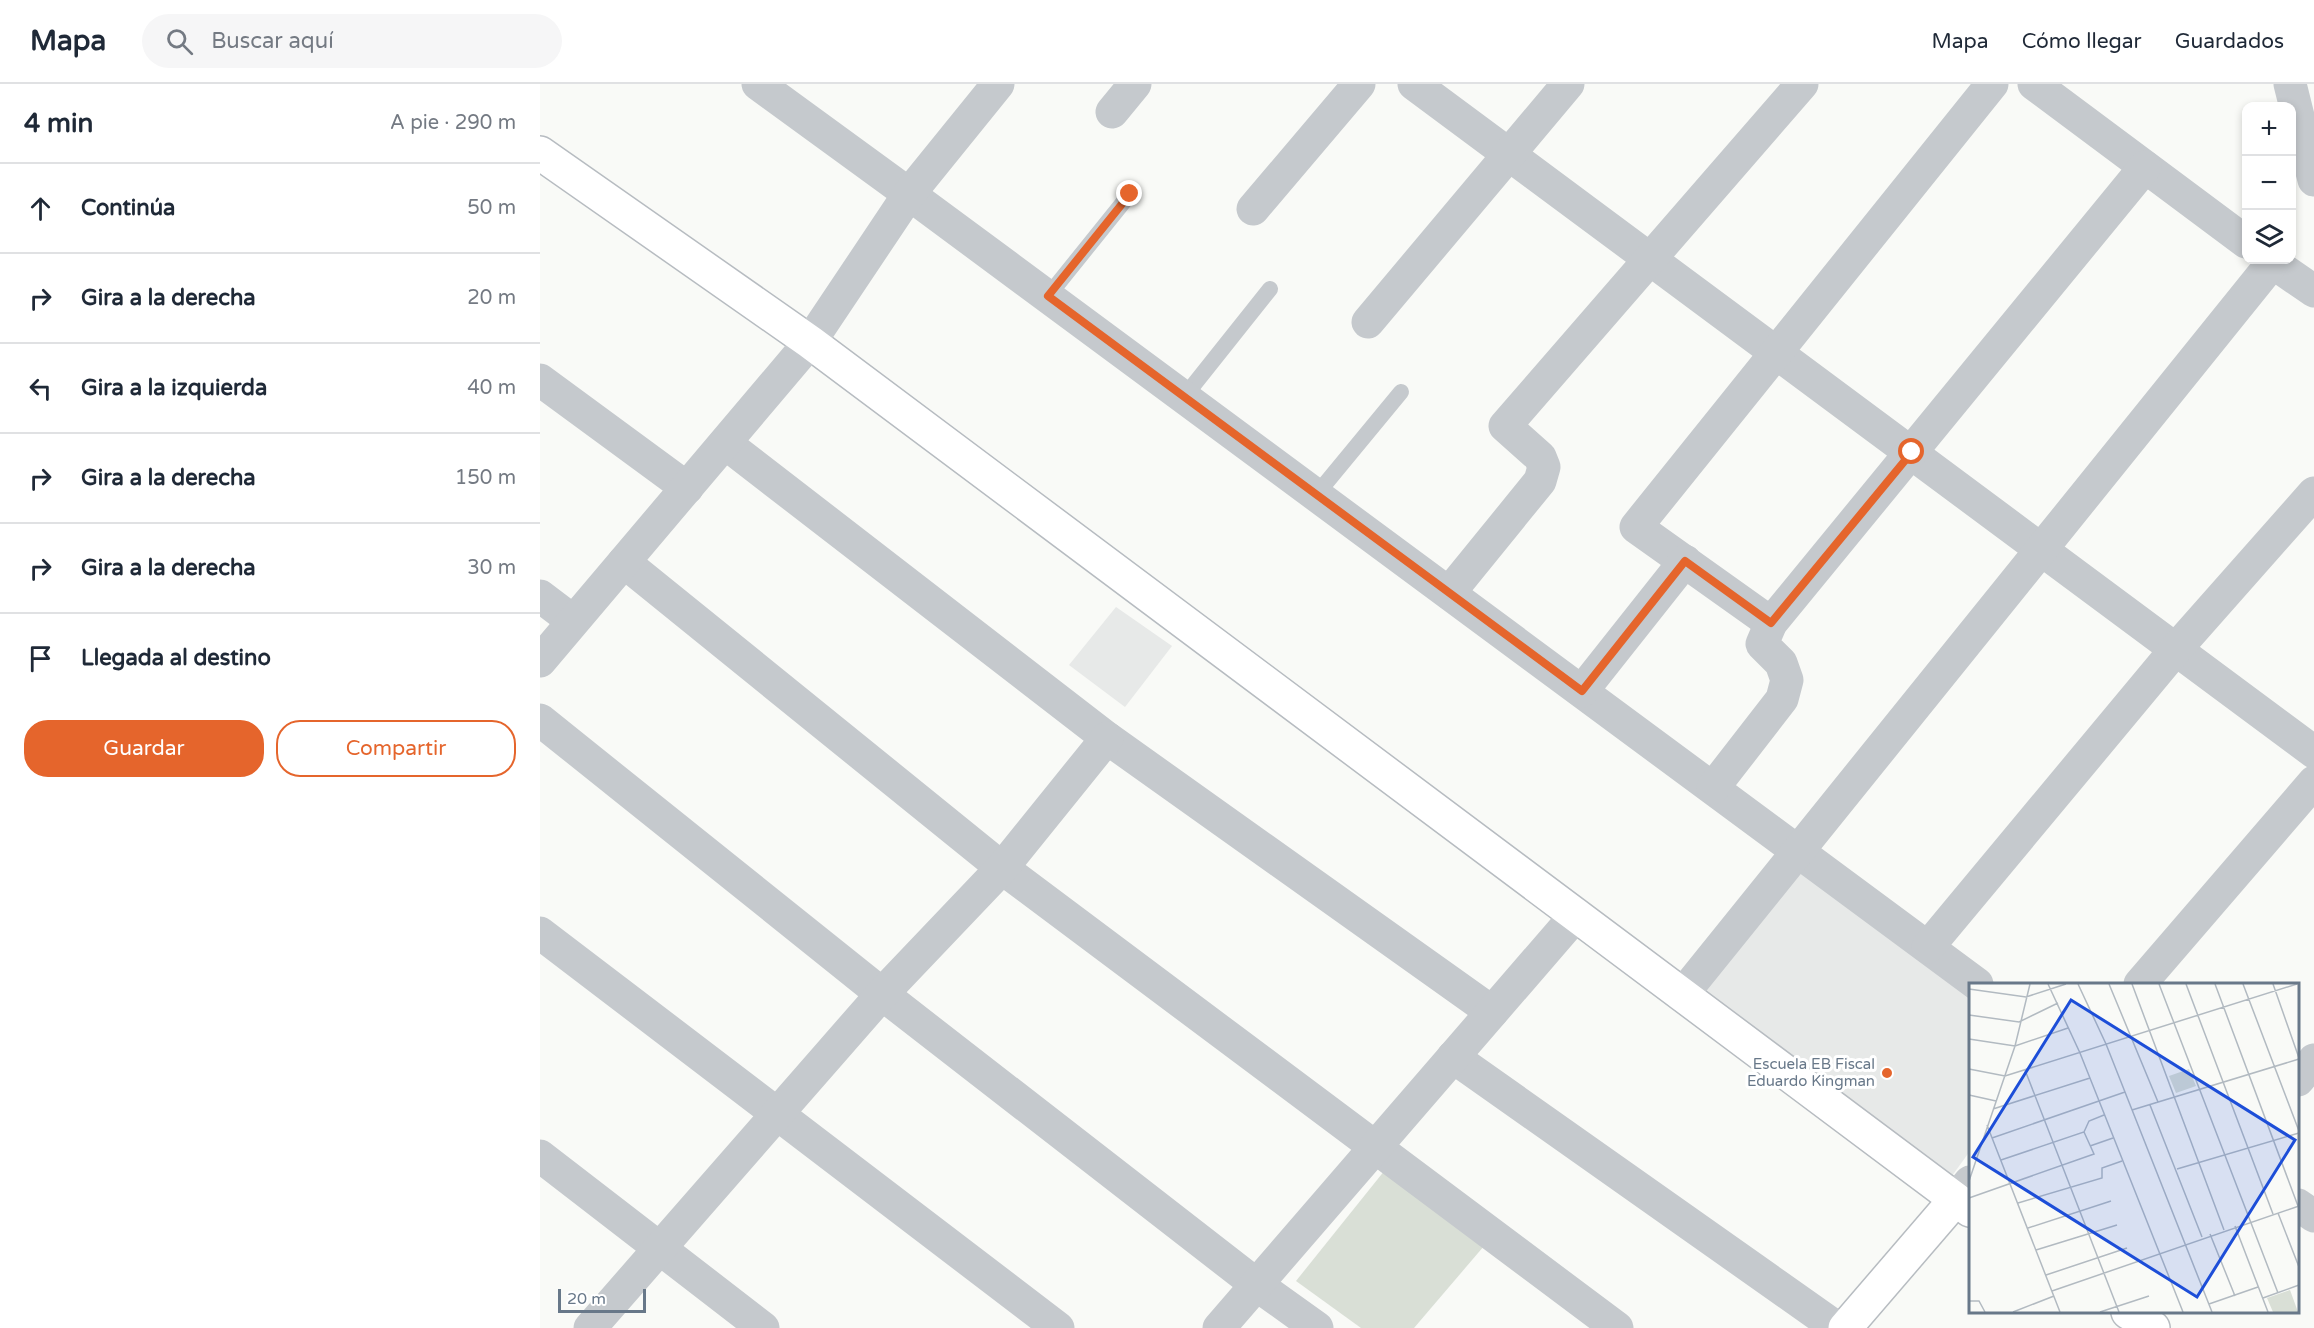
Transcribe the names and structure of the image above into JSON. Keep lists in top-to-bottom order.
{
  "places": ["Escuela EB Fiscal Eduardo Kingman"],
  "scale_bar": "20 m",
  "page": {
    "header": "Mapa",
    "search": "Buscar aquí",
    "nav": ["Mapa", "Cómo llegar", "Guardados"],
    "heading": ["4 min", "A pie · 290 m"],
    "map_buttons": ["+", "−"],
    "list": [
      ["Continúa", "50 m"],
      ["Gira a la derecha", "20 m"],
      ["Gira a la izquierda", "40 m"],
      ["Gira a la derecha", "150 m"],
      ["Gira a la derecha", "30 m"],
      "Llegada al destino"
    ],
    "buttons": ["Guardar", "Compartir"],
    "scale": "20 m"
  }
}
